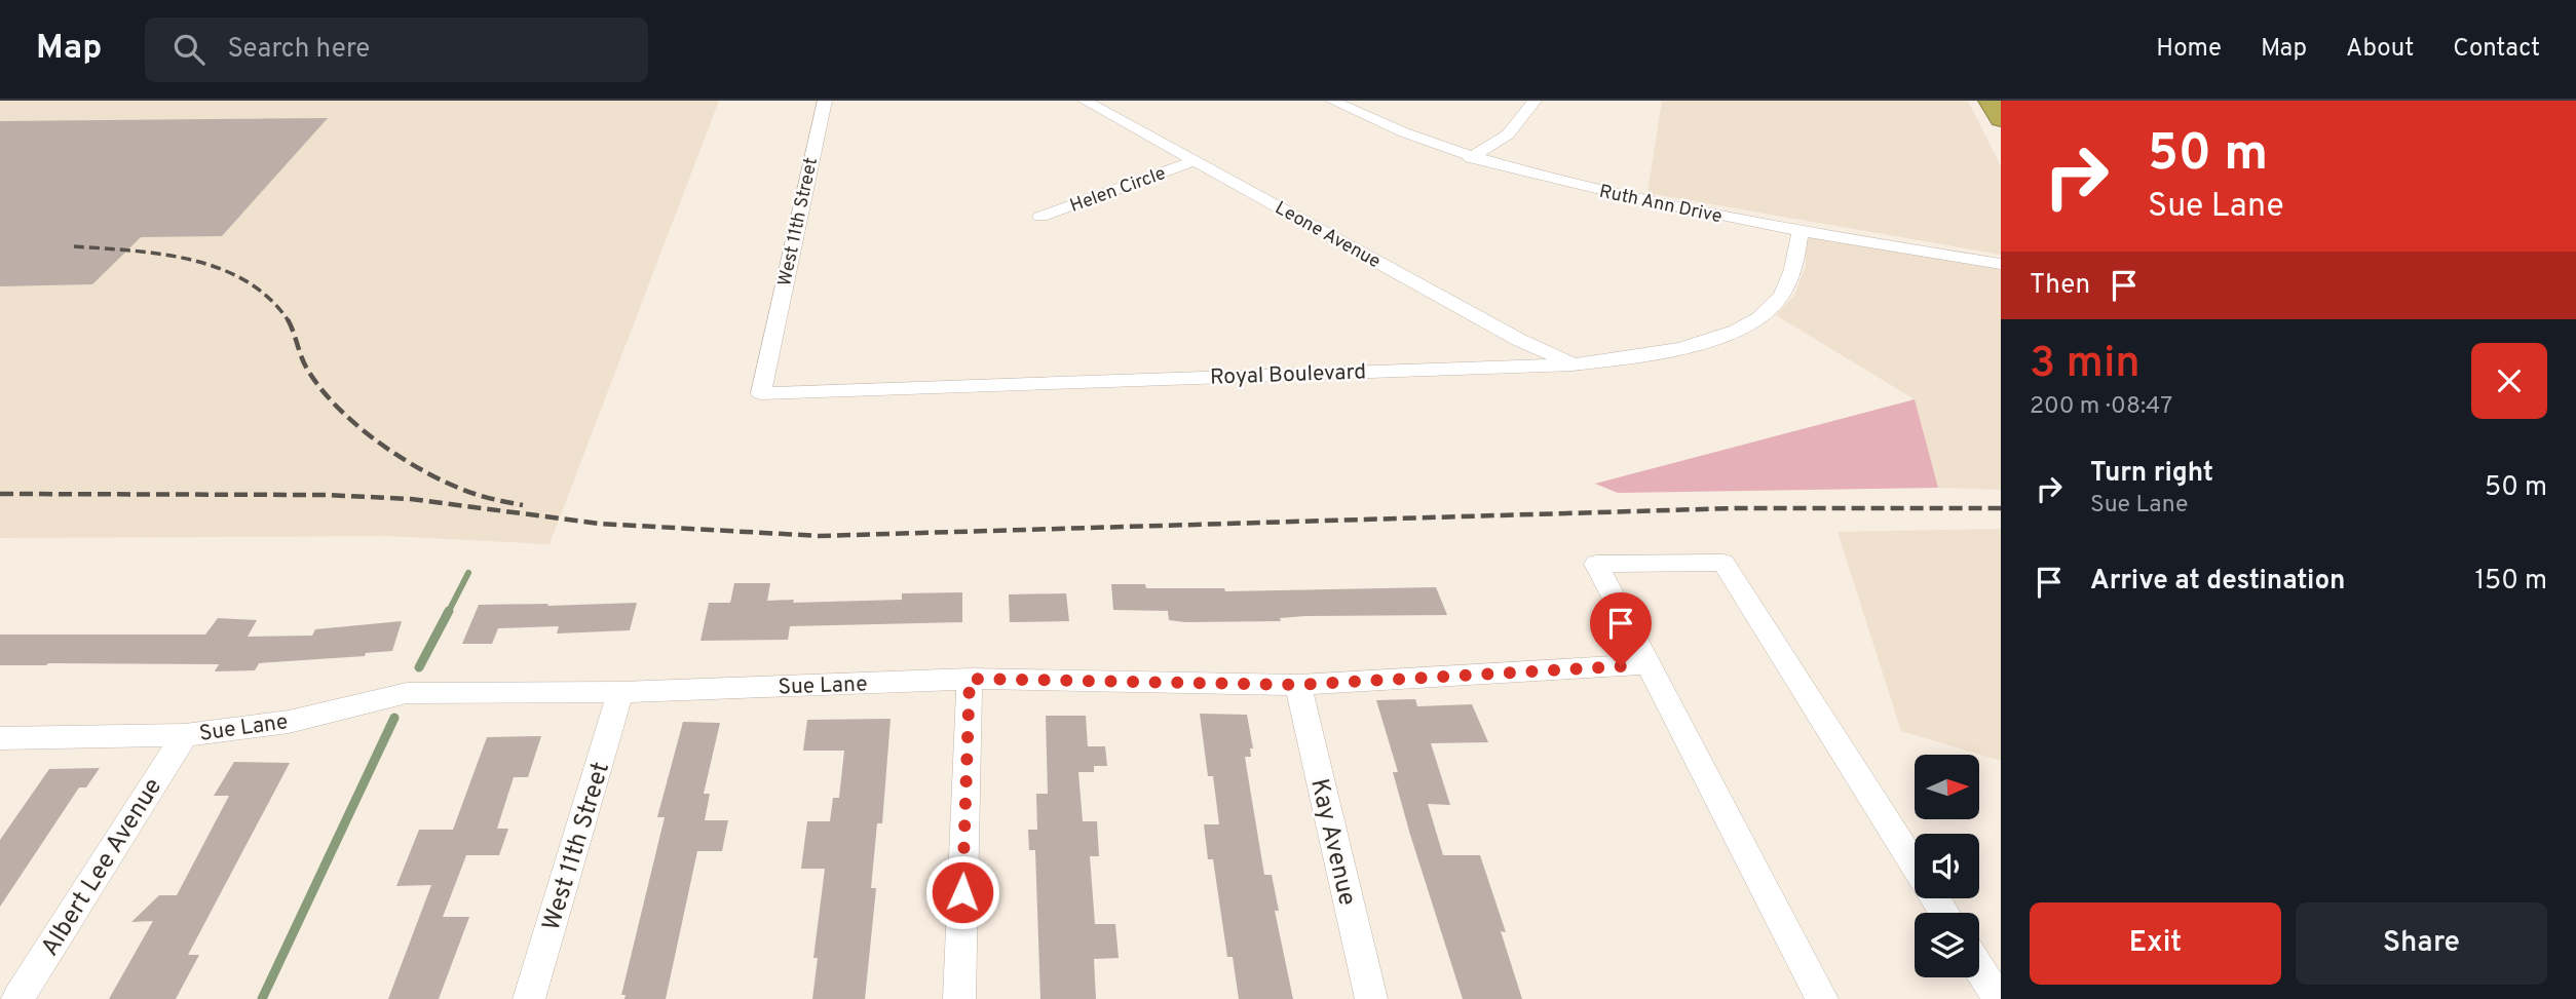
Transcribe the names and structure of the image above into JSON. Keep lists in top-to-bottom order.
{
  "streets": {
    "street": [
      "Helen Circle",
      "Ruth Ann Drive",
      "West 11th Street",
      "Leone Avenue",
      "Royal Boulevard",
      "Sue Lane",
      "Kay Avenue",
      "Albert Lee Avenue"
    ]
  },
  "crossings": [
    ["Helen Circle", "Leone Avenue"],
    ["Ruth Ann Drive", "Royal Boulevard"],
    ["West 11th Street", "Royal Boulevard"],
    ["West 11th Street", "Sue Lane"],
    ["Leone Avenue", "Royal Boulevard"],
    ["Sue Lane", "Kay Avenue"],
    ["Sue Lane", "Albert Lee Avenue"]
  ],
  "north": "right",
  "page": {
    "header": "Map",
    "search": "Search here",
    "nav": [
      "Home",
      "Map",
      "About",
      "Contact"
    ],
    "turn": ["50 m", "Sue Lane"],
    "then": "Then",
    "heading": ["3 min", "200 m · 08:47"],
    "list": [
      {
        "name": "Turn right",
        "note": "Sue Lane",
        "value": "50 m"
      },
      {
        "name": "Arrive at destination",
        "value": "150 m"
      }
    ],
    "buttons": ["Exit", "Share"]
  }
}
